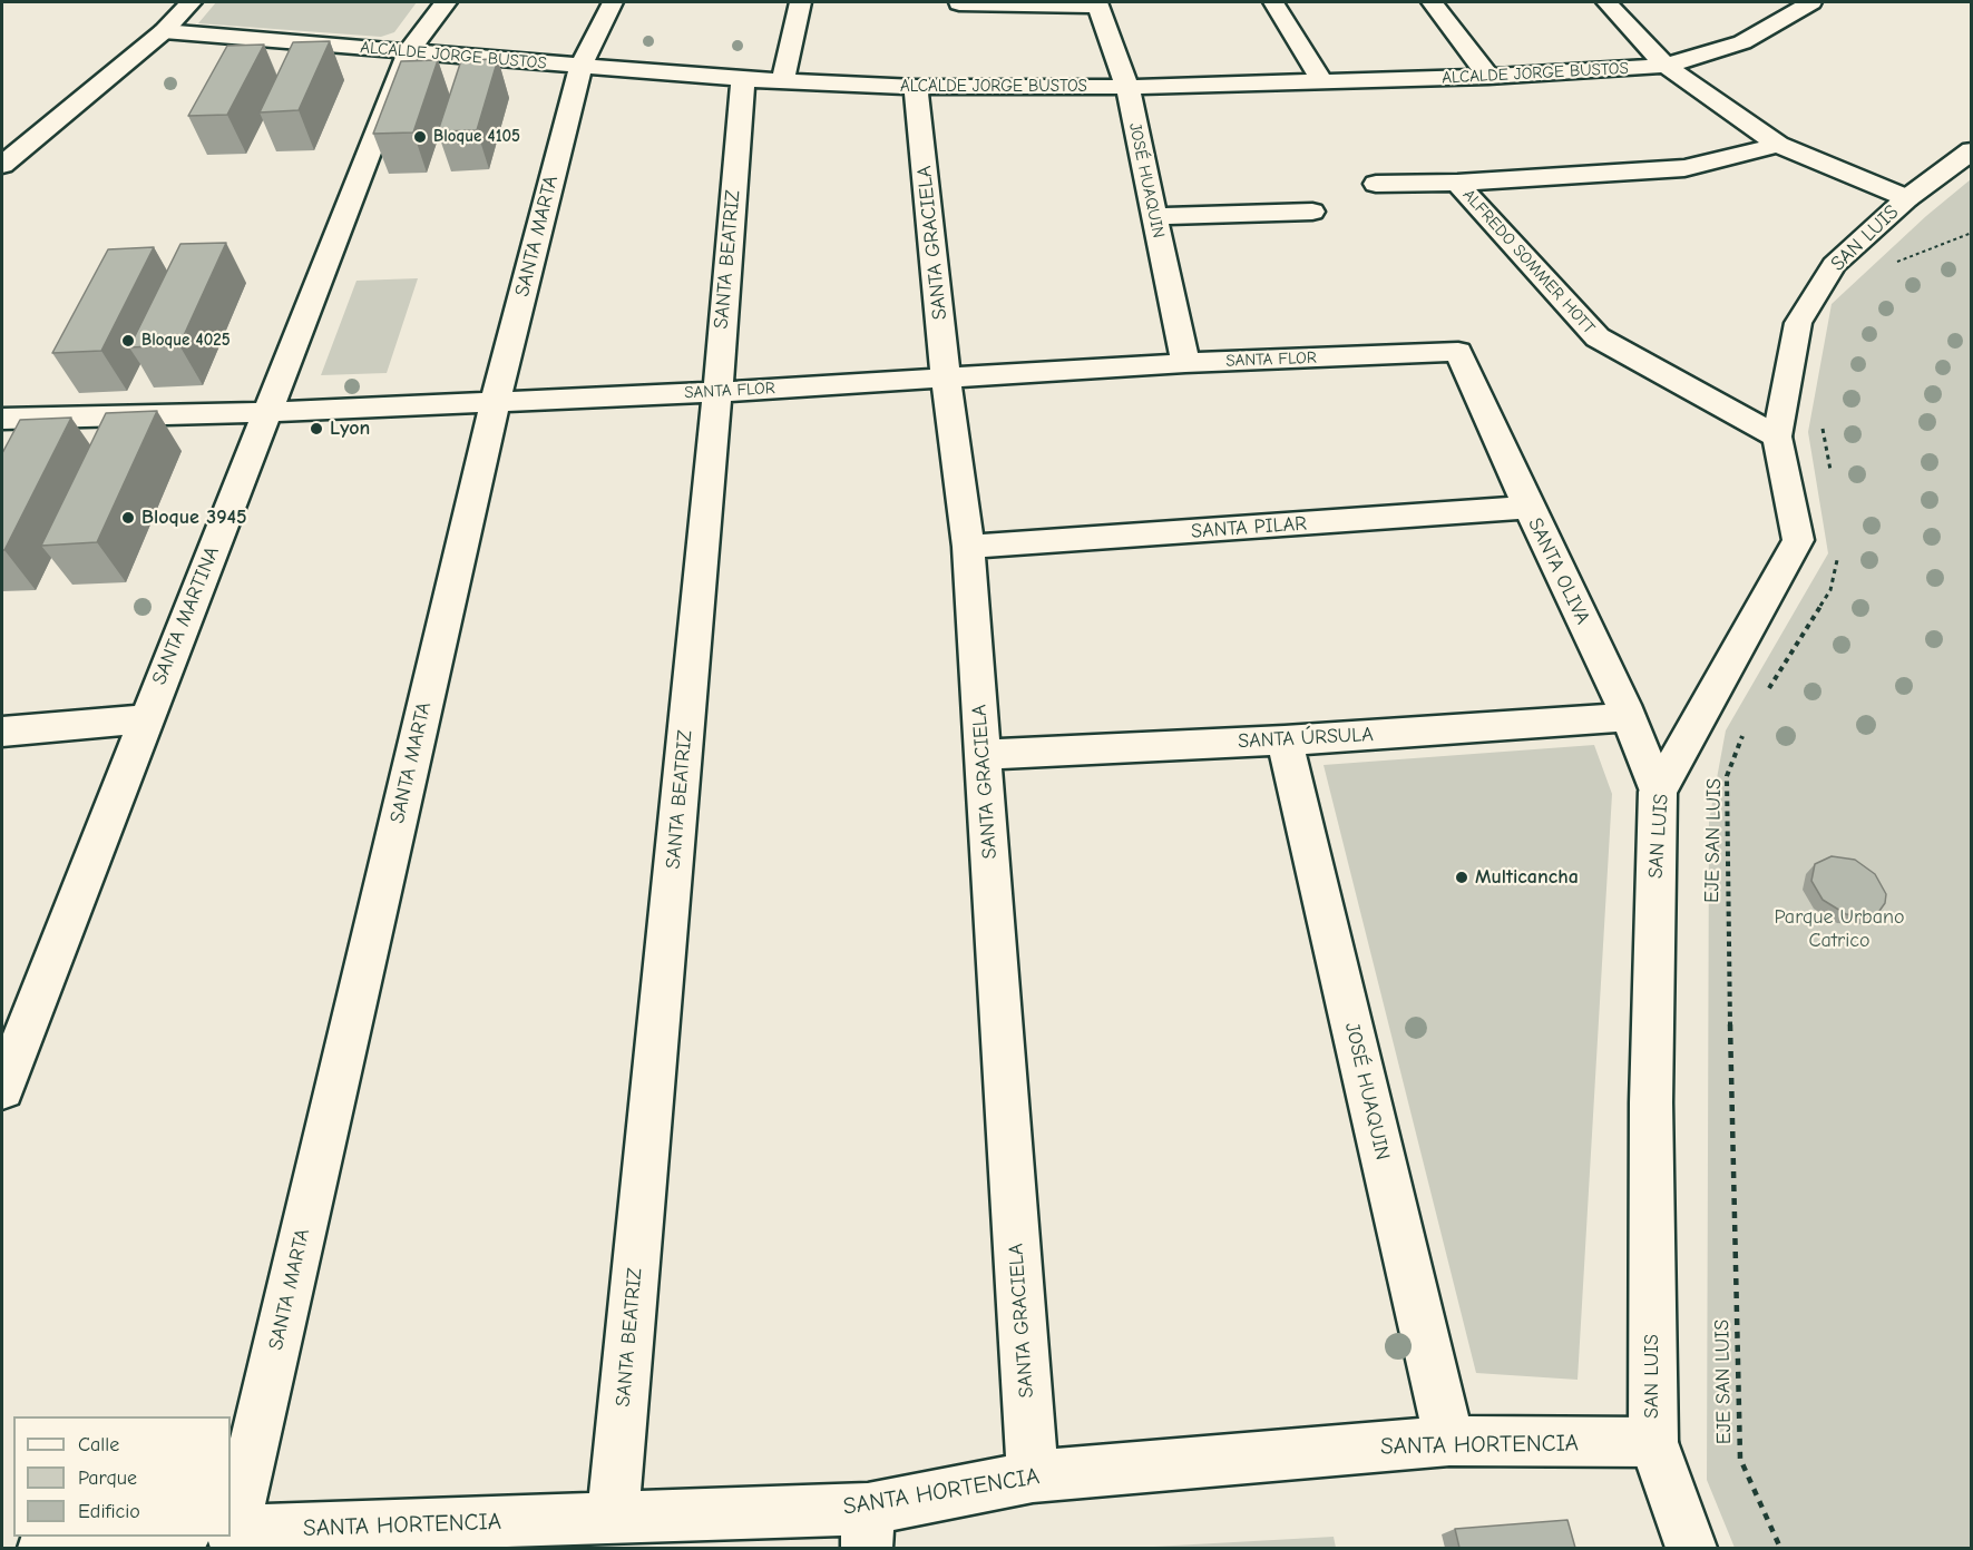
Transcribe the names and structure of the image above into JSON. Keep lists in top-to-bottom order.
{
  "streets": {
    "street": [
      "ALCALDE JORGE BUSTOS",
      "JOSÉ HUAQUIN",
      "SANTA MARTA",
      "SAN LUIS",
      "SANTA GRACIELA",
      "SANTA BEATRIZ",
      "ALFREDO SOMMER HOTT",
      "SANTA FLOR",
      "SANTA PILAR",
      "SANTA OLIVA",
      "SANTA MARTINA",
      "SANTA ÚRSULA",
      "SANTA HORTENCIA"
    ],
    "path": ["EJE SAN LUIS"]
  },
  "crossings": [
    ["ALCALDE JORGE BUSTOS", "JOSÉ HUAQUIN"],
    ["ALCALDE JORGE BUSTOS", "SANTA MARTA"],
    ["ALCALDE JORGE BUSTOS", "SANTA GRACIELA"],
    ["ALCALDE JORGE BUSTOS", "SANTA BEATRIZ"],
    ["ALCALDE JORGE BUSTOS", "SANTA MARTINA"],
    ["JOSÉ HUAQUIN", "SANTA FLOR"],
    ["JOSÉ HUAQUIN", "SANTA ÚRSULA"],
    ["JOSÉ HUAQUIN", "SANTA HORTENCIA"],
    ["SANTA MARTA", "SANTA FLOR"],
    ["SAN LUIS", "ALFREDO SOMMER HOTT"],
    ["SAN LUIS", "SANTA OLIVA"],
    ["SAN LUIS", "SANTA HORTENCIA"],
    ["SANTA GRACIELA", "SANTA FLOR"],
    ["SANTA GRACIELA", "SANTA PILAR"],
    ["SANTA GRACIELA", "SANTA ÚRSULA"],
    ["SANTA GRACIELA", "SANTA HORTENCIA"],
    ["SANTA BEATRIZ", "SANTA FLOR"],
    ["SANTA BEATRIZ", "SANTA HORTENCIA"],
    ["SANTA FLOR", "SANTA OLIVA"],
    ["SANTA FLOR", "SANTA MARTINA"],
    ["SANTA PILAR", "SANTA OLIVA"],
    ["SANTA OLIVA", "SANTA ÚRSULA"]
  ],
  "parks": ["Parque Urbano Catrico"],
  "places": [
    "Bloque 4105",
    "Bloque 4025",
    "Lyon",
    "Bloque 3945",
    "Multicancha"
  ],
  "legend": ["Calle", "Parque", "Edificio"]
}
